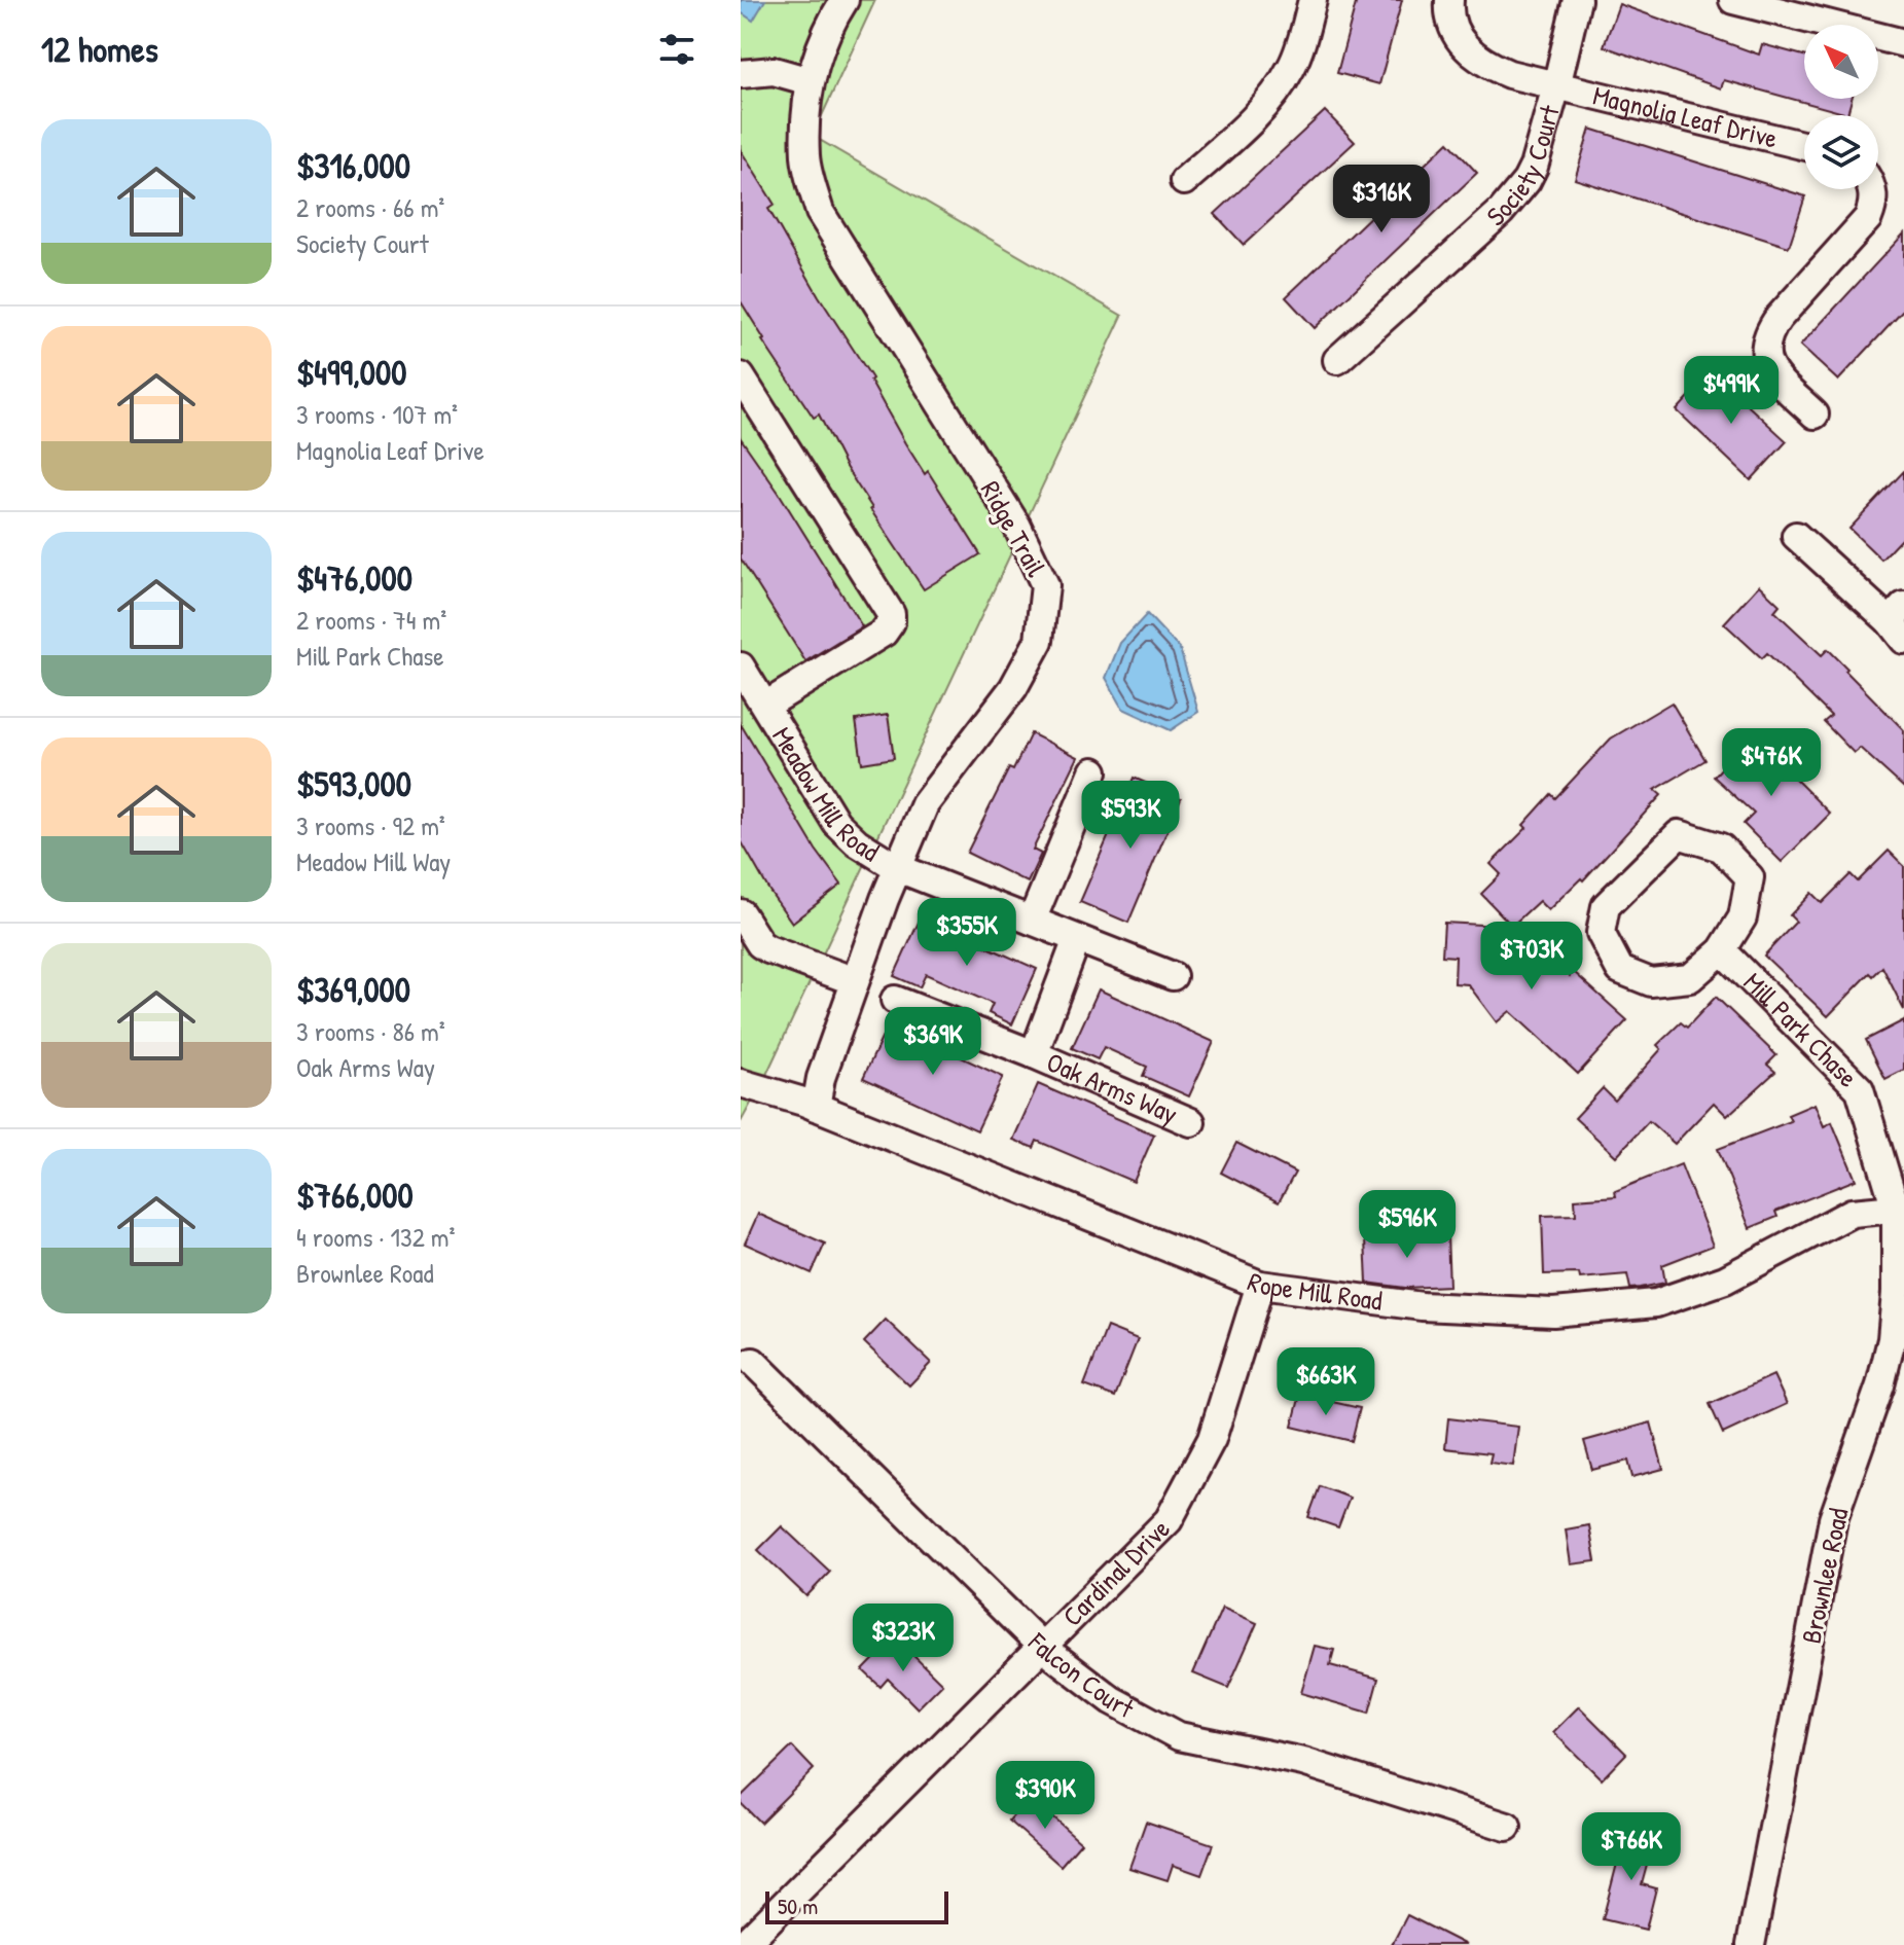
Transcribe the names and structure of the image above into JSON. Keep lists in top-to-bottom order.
{
  "streets": {
    "street": [
      "Magnolia Leaf Drive",
      "Society Court",
      "Ridge Trail",
      "Meadow Mill Road",
      "Mill Park Chase",
      "Oak Arms Way",
      "Rope Mill Road",
      "Cardinal Drive",
      "Brownlee Road",
      "Falcon Court"
    ]
  },
  "crossings": [
    ["Magnolia Leaf Drive", "Society Court"],
    ["Ridge Trail", "Meadow Mill Road"],
    ["Ridge Trail", "Rope Mill Road"],
    ["Mill Park Chase", "Rope Mill Road"],
    ["Mill Park Chase", "Brownlee Road"],
    ["Rope Mill Road", "Cardinal Drive"],
    ["Rope Mill Road", "Brownlee Road"],
    ["Cardinal Drive", "Falcon Court"]
  ],
  "scale_bar": "50 m",
  "north": "top left",
  "page": {
    "heading": "12 homes",
    "list": [
      {
        "name": "$316,000",
        "note": "2 rooms · 66 m² · Society Court"
      },
      {
        "name": "$499,000",
        "note": "3 rooms · 107 m² · Magnolia Leaf Drive"
      },
      {
        "name": "$476,000",
        "note": "2 rooms · 74 m² · Mill Park Chase"
      },
      {
        "name": "$593,000",
        "note": "3 rooms · 92 m² · Meadow Mill Way"
      },
      {
        "name": "$369,000",
        "note": "3 rooms · 86 m² · Oak Arms Way"
      },
      {
        "name": "$766,000",
        "note": "4 rooms · 132 m² · Brownlee Road"
      }
    ],
    "price": [
      "$316K",
      "$499K",
      "$476K",
      "$593K",
      "$355K",
      "$703K",
      "$369K",
      "$596K",
      "$663K",
      "$323K",
      "$390K",
      "$766K"
    ],
    "scale": "50 m"
  }
}
